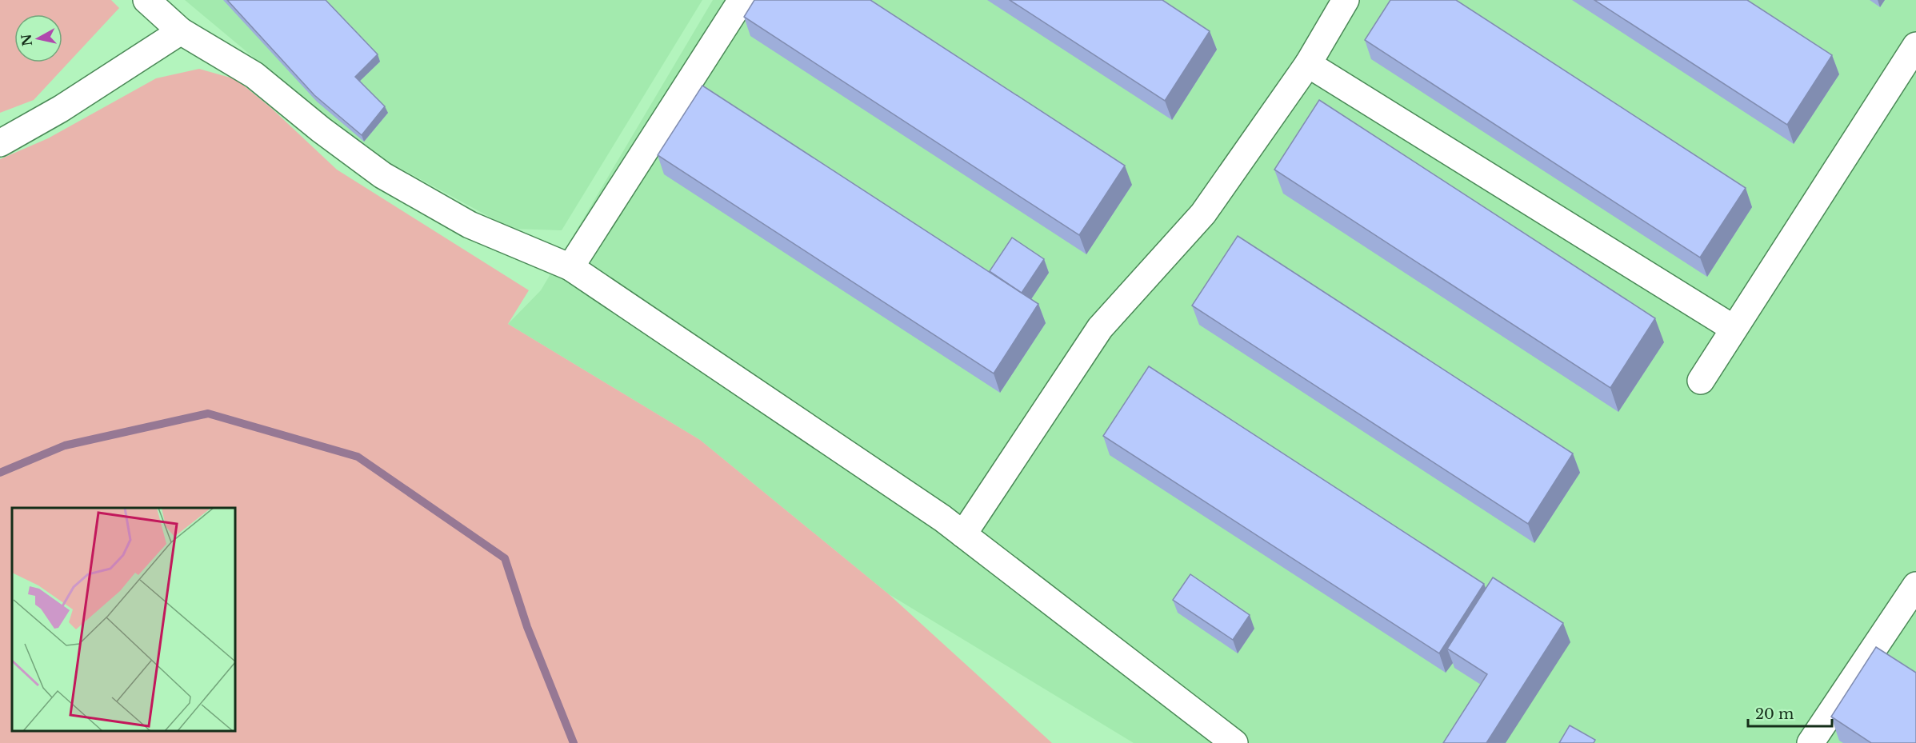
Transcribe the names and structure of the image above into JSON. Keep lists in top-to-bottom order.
{
  "scale_bar": "20 m",
  "north": "left"
}
